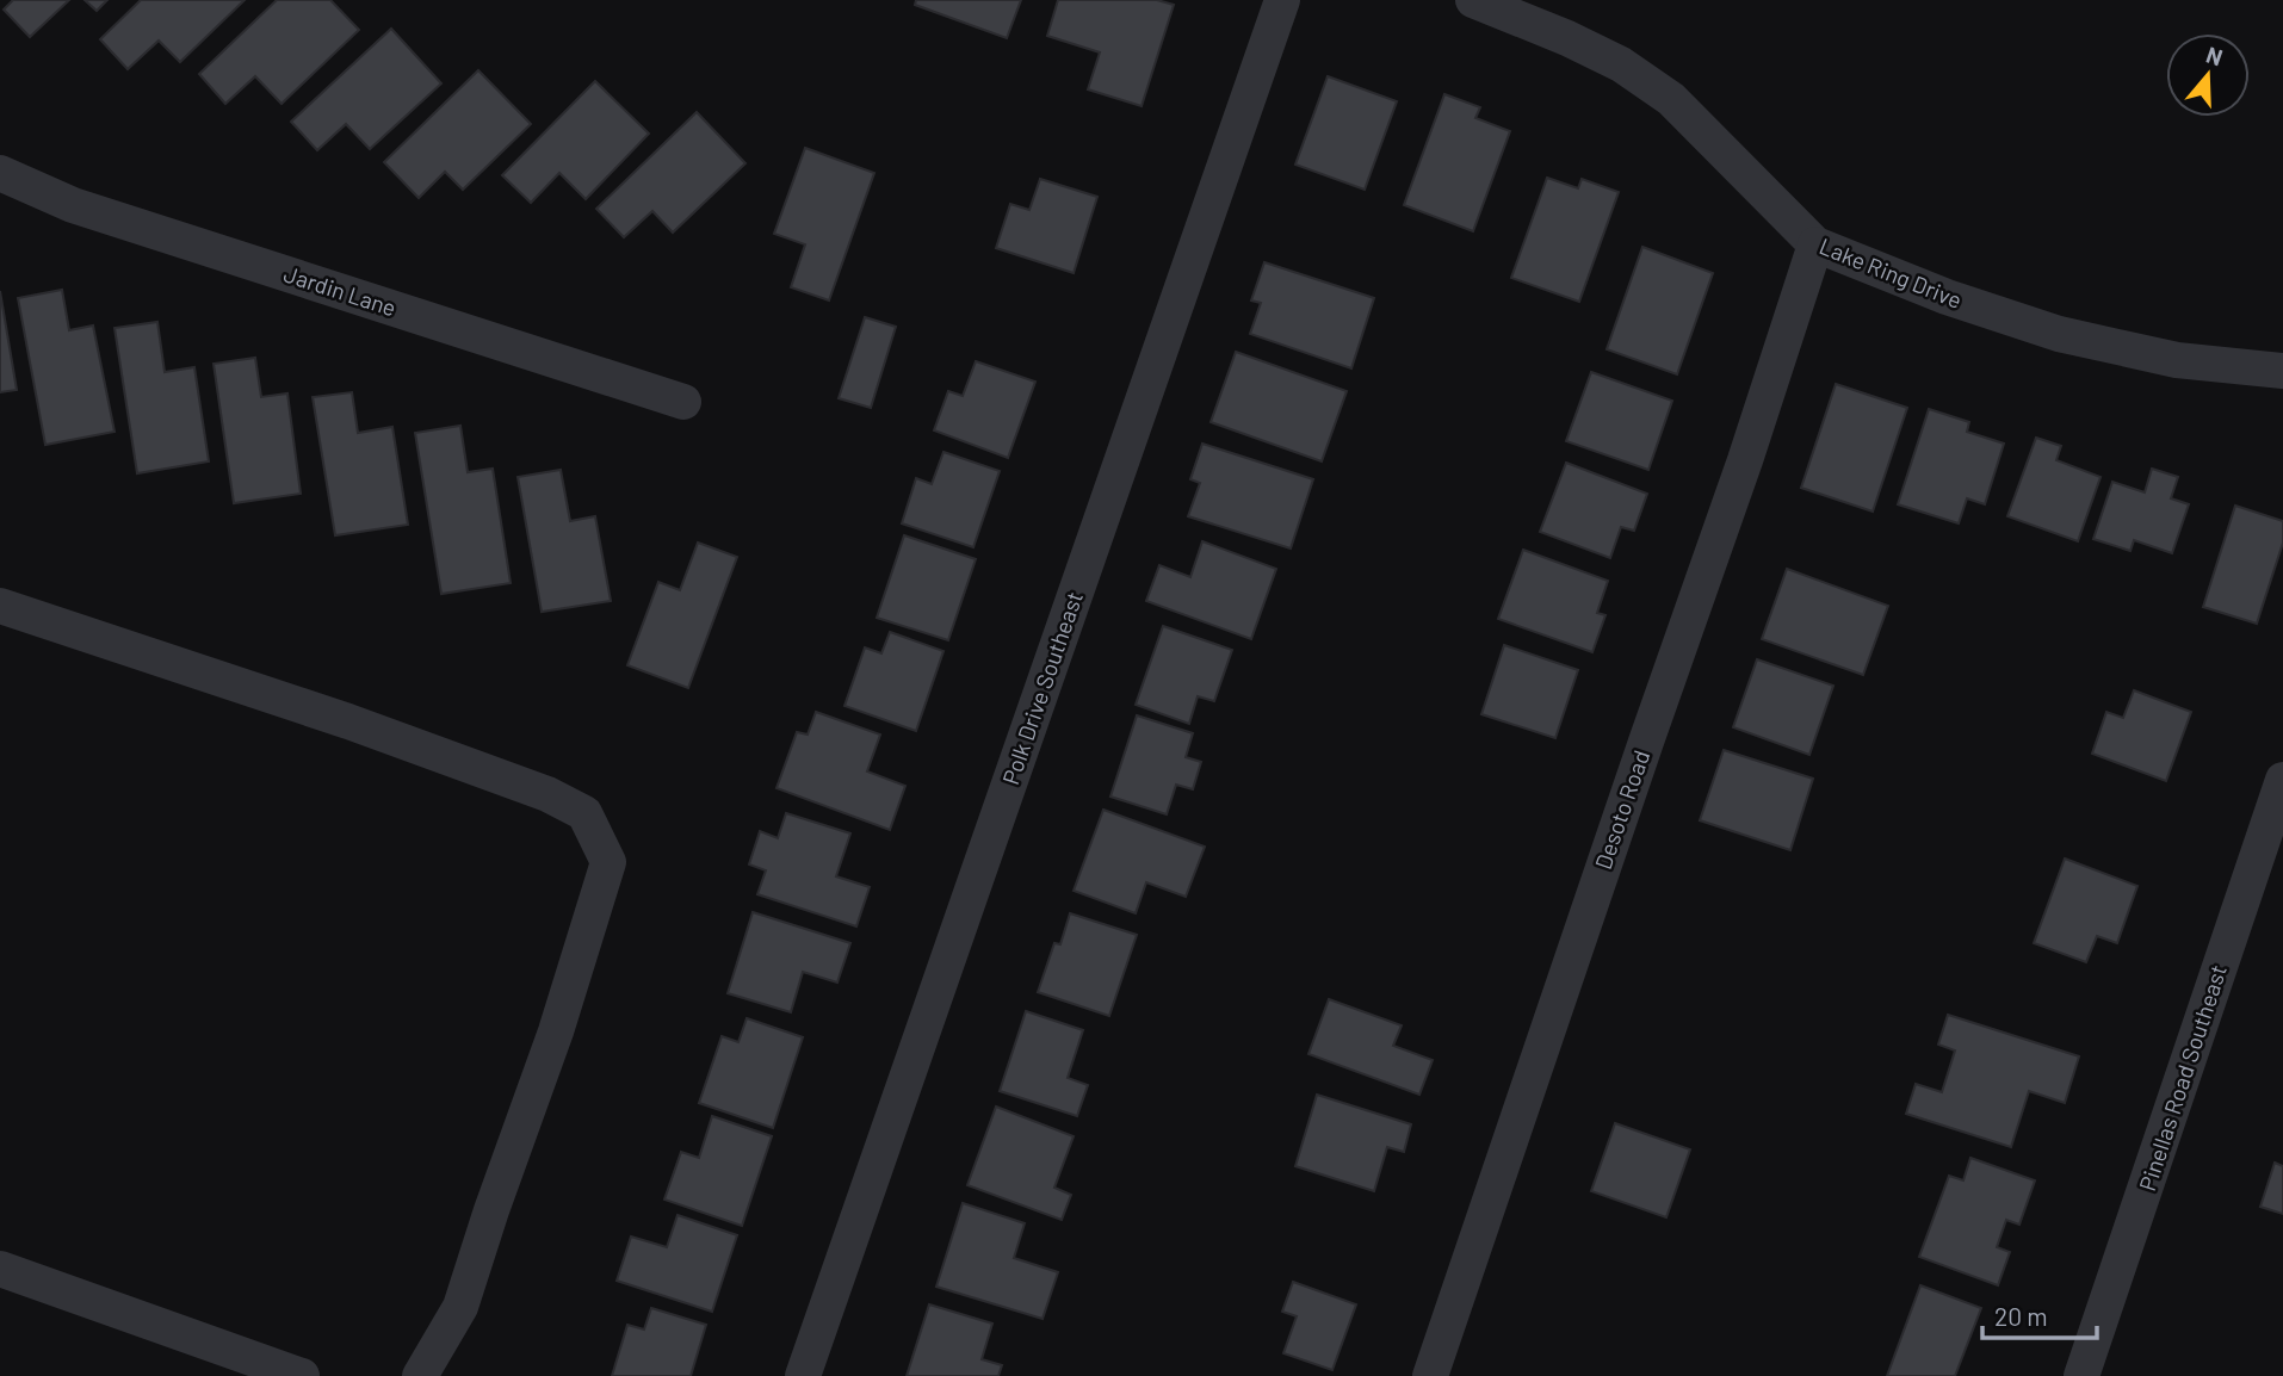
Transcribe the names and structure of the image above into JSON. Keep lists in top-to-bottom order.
{
  "streets": {
    "street": [
      "Lake Ring Drive",
      "Jardin Lane",
      "Polk Drive Southeast",
      "Desoto Road",
      "Pinellas Road Southeast"
    ]
  },
  "crossings": [
    ["Lake Ring Drive", "Desoto Road"]
  ],
  "scale_bar": "20 m",
  "north": "top"
}
